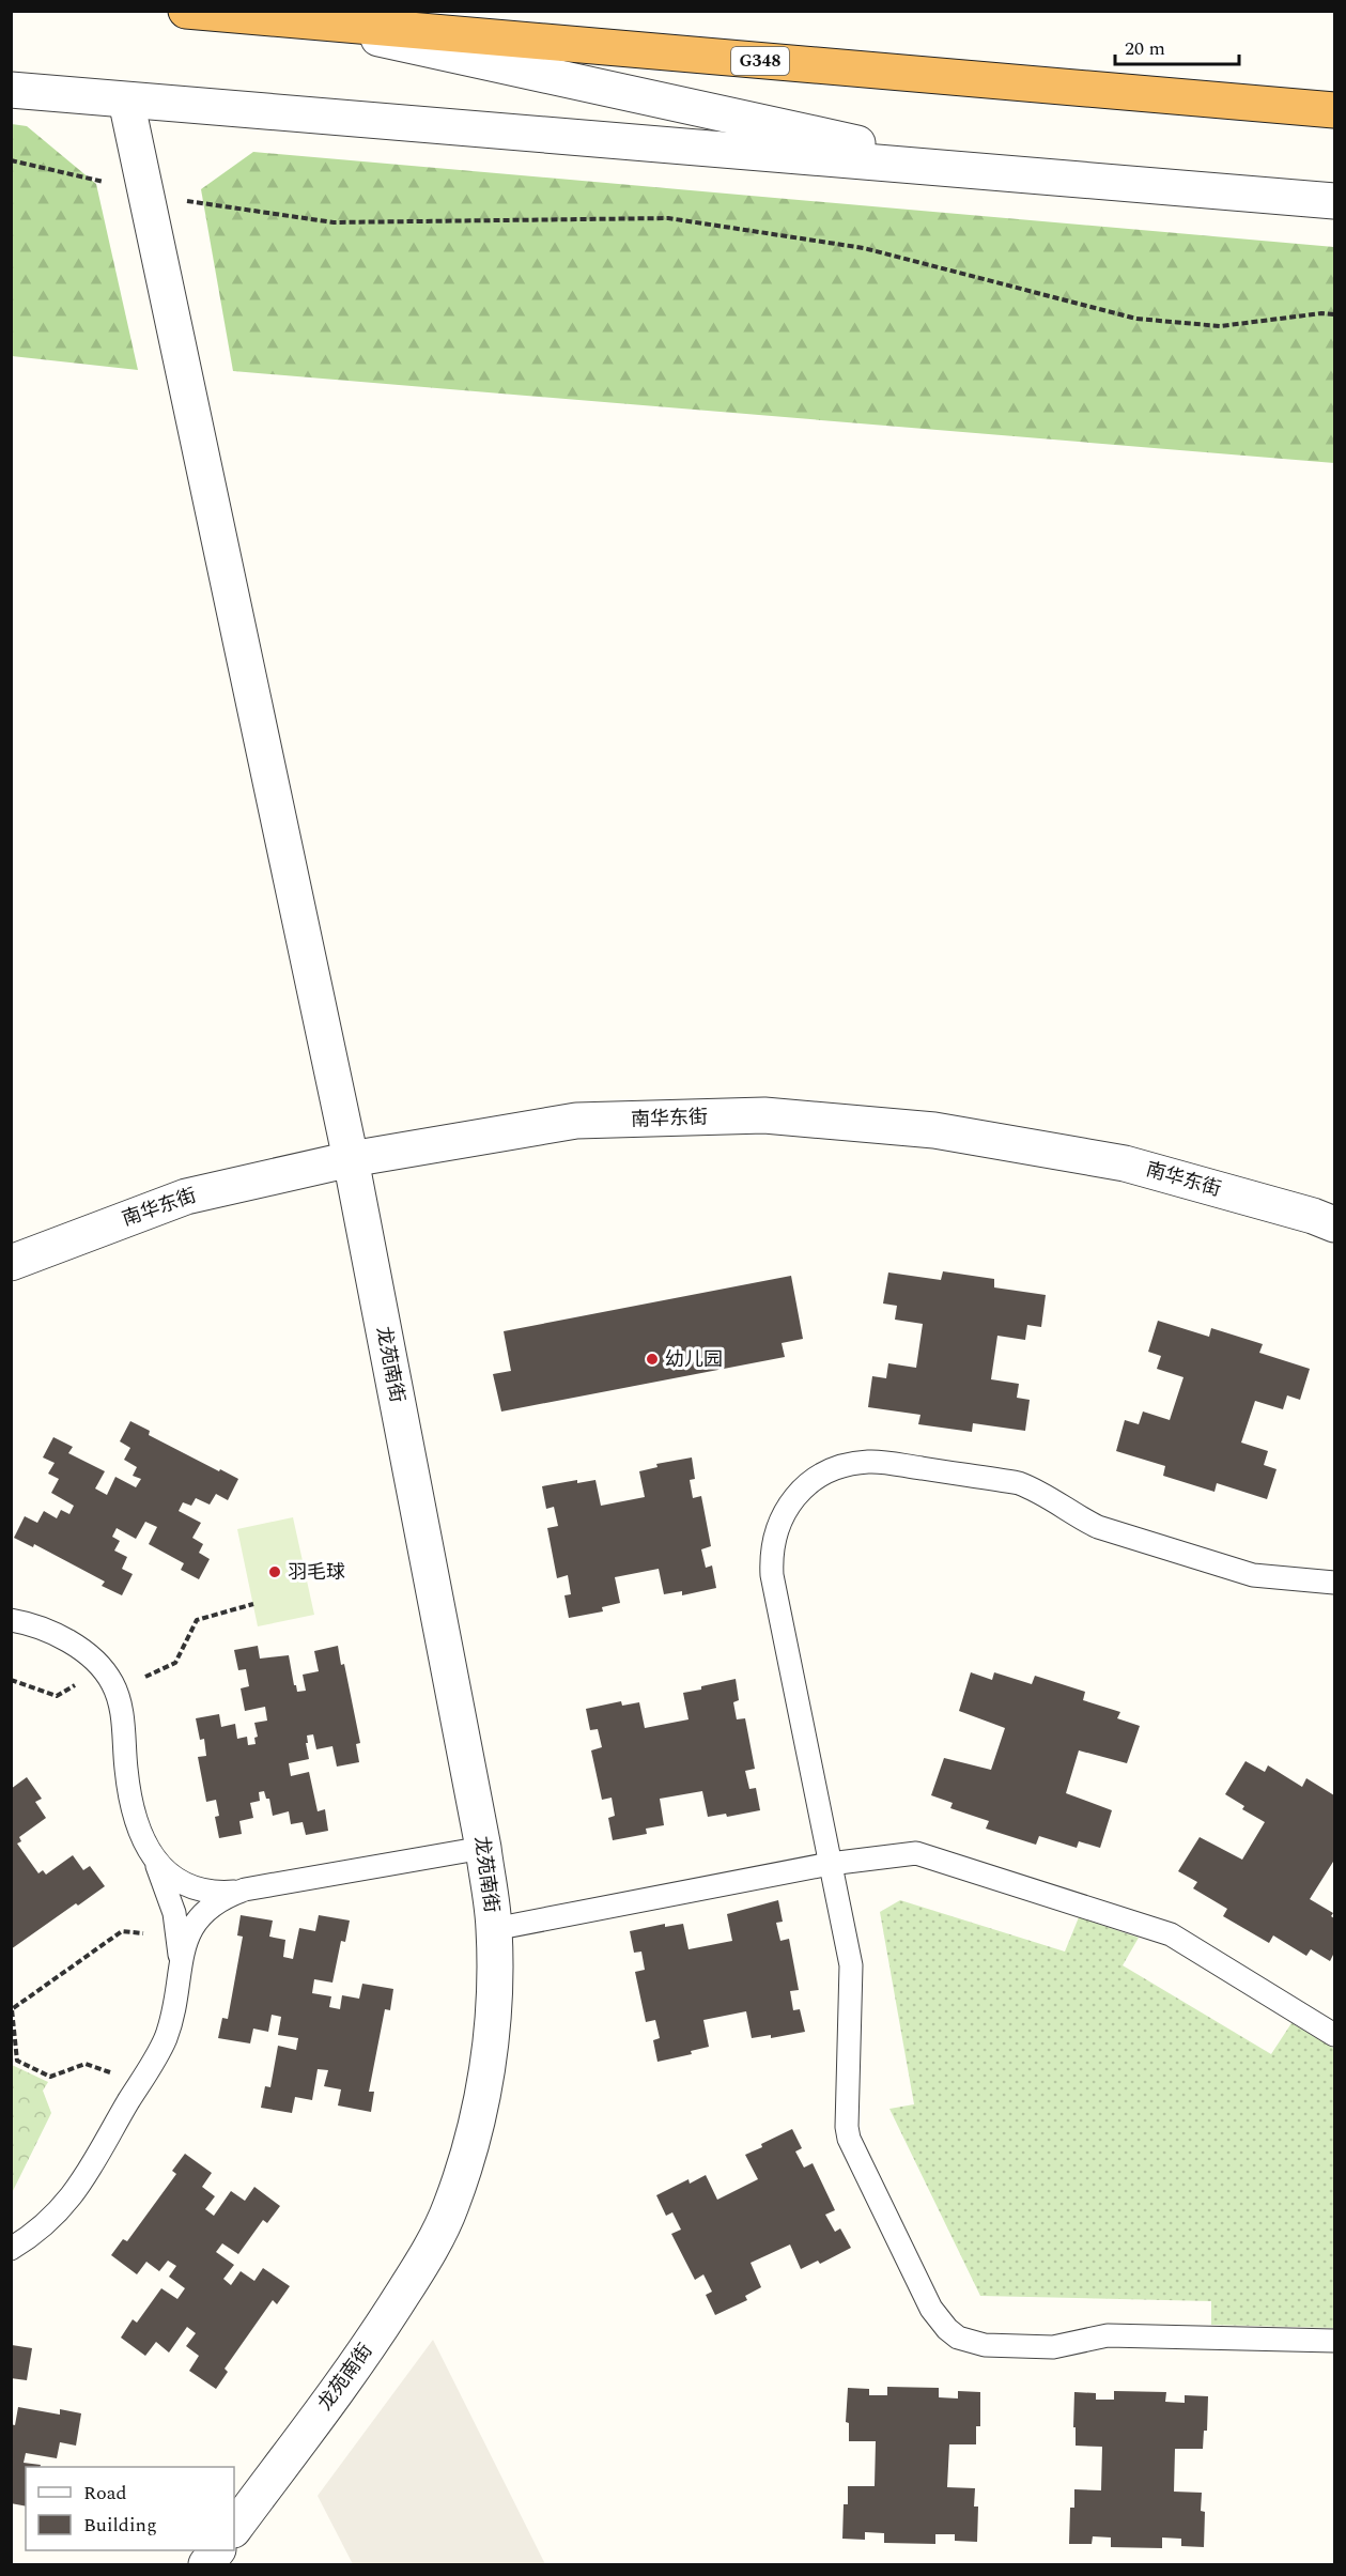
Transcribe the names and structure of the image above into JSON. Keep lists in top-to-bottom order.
{
  "streets": {
    "highway": ["G348"],
    "street": ["南华东街", "龙苑南街"]
  },
  "crossings": [
    ["南华东街", "龙苑南街"]
  ],
  "places": ["幼儿园", "羽毛球"],
  "legend": ["Road", "Building"],
  "scale_bar": "20 m"
}
